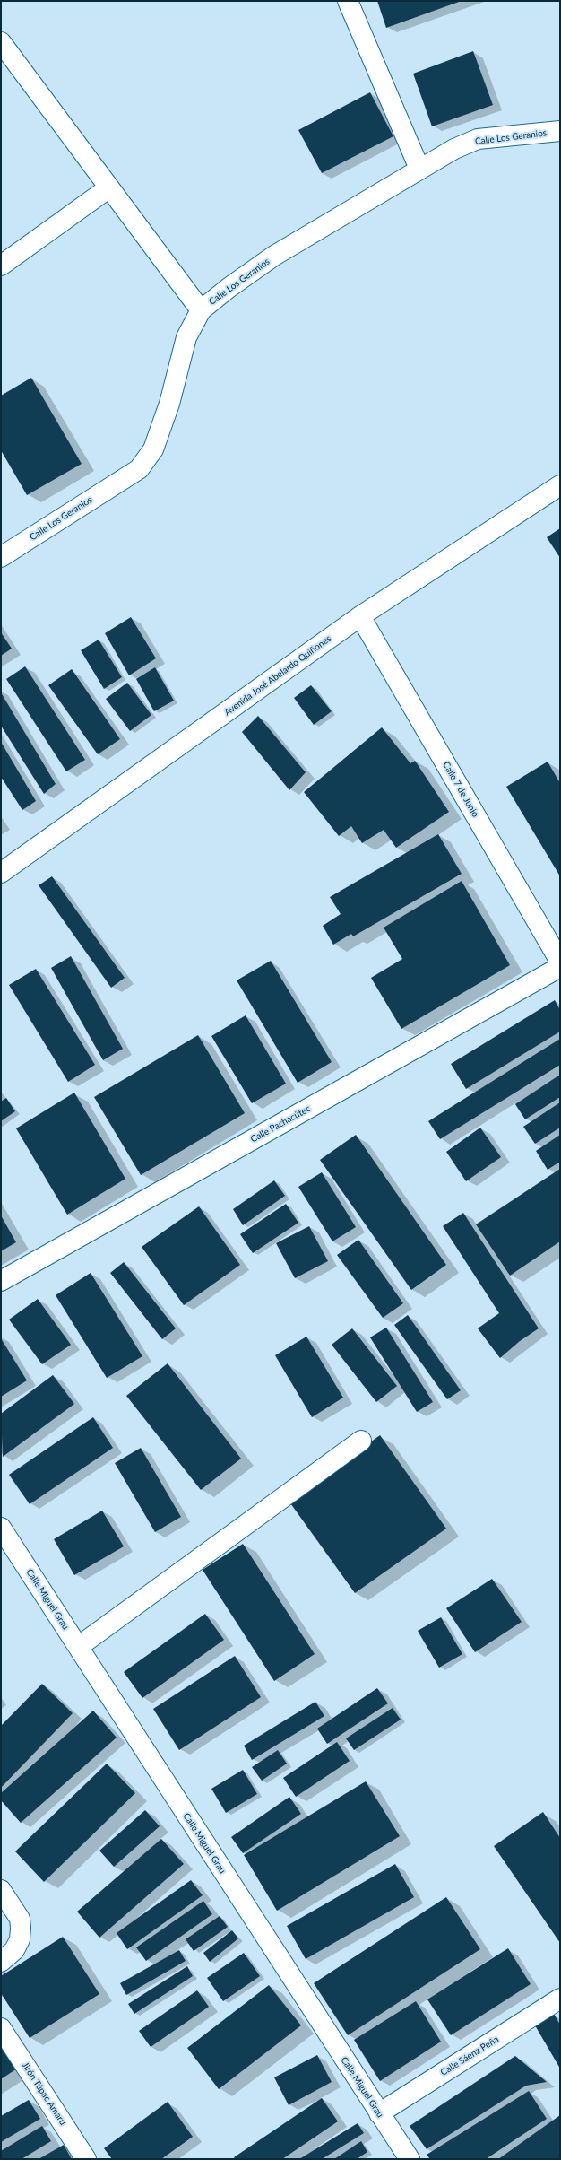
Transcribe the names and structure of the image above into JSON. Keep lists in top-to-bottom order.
{
  "streets": {
    "street": [
      "Calle Los Geranios",
      "Avenida José Abelardo Quiñones",
      "Calle 7 de Junio",
      "Calle Pachacútec",
      "Calle Miguel Grau",
      "Calle Sáenz Peña",
      "Jirón Túpac Amaru"
    ]
  },
  "crossings": [
    ["Avenida José Abelardo Quiñones", "Calle 7 de Junio"],
    ["Calle Miguel Grau", "Calle Sáenz Peña"]
  ]
}
